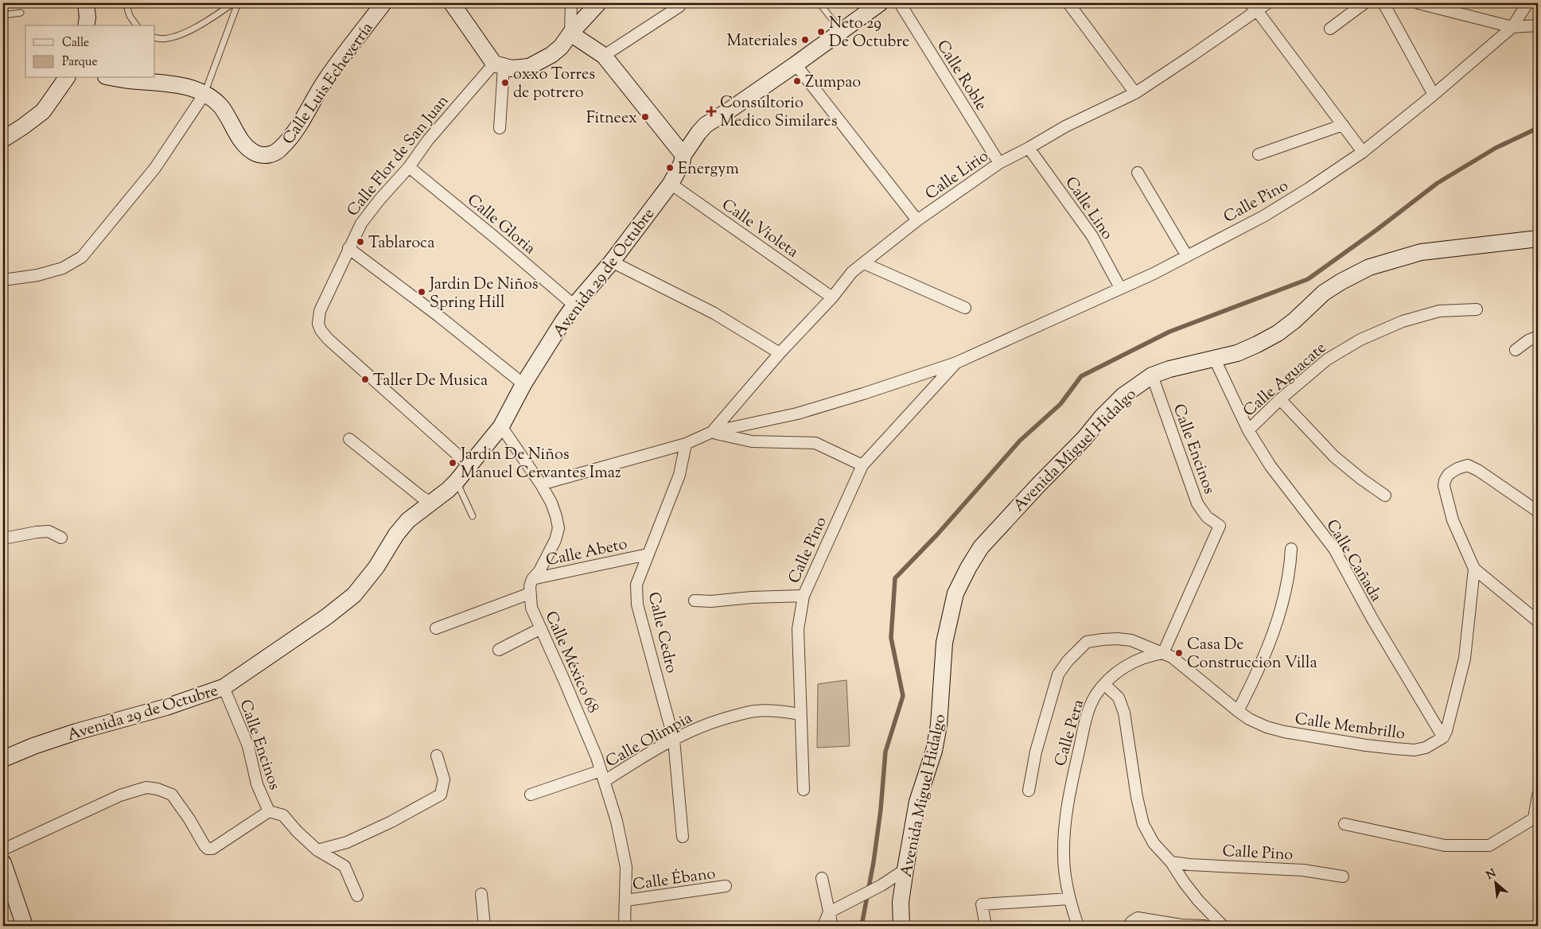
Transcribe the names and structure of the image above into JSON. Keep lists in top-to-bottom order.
{
  "streets": {
    "street": [
      "Calle Roble",
      "Calle Luis Echeverría",
      "Calle Flor de San Juan",
      "Calle Lirio",
      "Calle Pino",
      "Calle Lino",
      "Calle Gloria",
      "Calle Violeta",
      "Avenida 29 de Octubre",
      "Calle Aguacate",
      "Calle Encinos",
      "Avenida Miguel Hidalgo",
      "Calle Abeto",
      "Calle Cañada",
      "Calle Cedro",
      "Calle México 68",
      "Calle Membrillo",
      "Calle Pera",
      "Calle Olimpia",
      "Calle Ébano"
    ]
  },
  "crossings": [
    ["Calle Roble", "Calle Lirio"],
    ["Calle Flor de San Juan", "Calle Gloria"],
    ["Calle Flor de San Juan", "Avenida 29 de Octubre"],
    ["Calle Lirio", "Calle Pino"],
    ["Calle Lirio", "Calle Lino"],
    ["Calle Lirio", "Calle Violeta"],
    ["Calle Pino", "Calle Lino"],
    ["Calle Pino", "Calle Cedro"],
    ["Calle Pino", "Calle México 68"],
    ["Calle Pino", "Calle Olimpia"],
    ["Calle Gloria", "Avenida 29 de Octubre"],
    ["Calle Violeta", "Avenida 29 de Octubre"],
    ["Avenida 29 de Octubre", "Calle Encinos"],
    ["Avenida 29 de Octubre", "Calle México 68"],
    ["Calle Aguacate", "Calle Cañada"],
    ["Calle Encinos", "Avenida Miguel Hidalgo"],
    ["Calle Encinos", "Calle Membrillo"],
    ["Calle Encinos", "Calle Pera"],
    ["Avenida Miguel Hidalgo", "Calle Cañada"],
    ["Calle Abeto", "Calle Cedro"],
    ["Calle Abeto", "Calle México 68"],
    ["Calle Cañada", "Calle Membrillo"],
    ["Calle Cedro", "Calle Olimpia"],
    ["Calle México 68", "Calle Olimpia"],
    ["Calle México 68", "Calle Ébano"],
    ["Calle Membrillo", "Calle Pera"]
  ],
  "places": {
    "other": [
      "Neto 29 De Octubre",
      "Materiales",
      "Zumpao",
      "oxxo Torres de potrero",
      "Fitneex",
      "Energym",
      "Tablaroca",
      "Jardin De Niños Spring Hill",
      "Taller De Musica",
      "Jardin De Niños Manuel Cervantes Imaz",
      "Casa De Construccion Villa"
    ],
    "health": ["Consultorio Medico Similares"]
  },
  "legend": ["Calle", "Parque"],
  "north": "top left"
}
